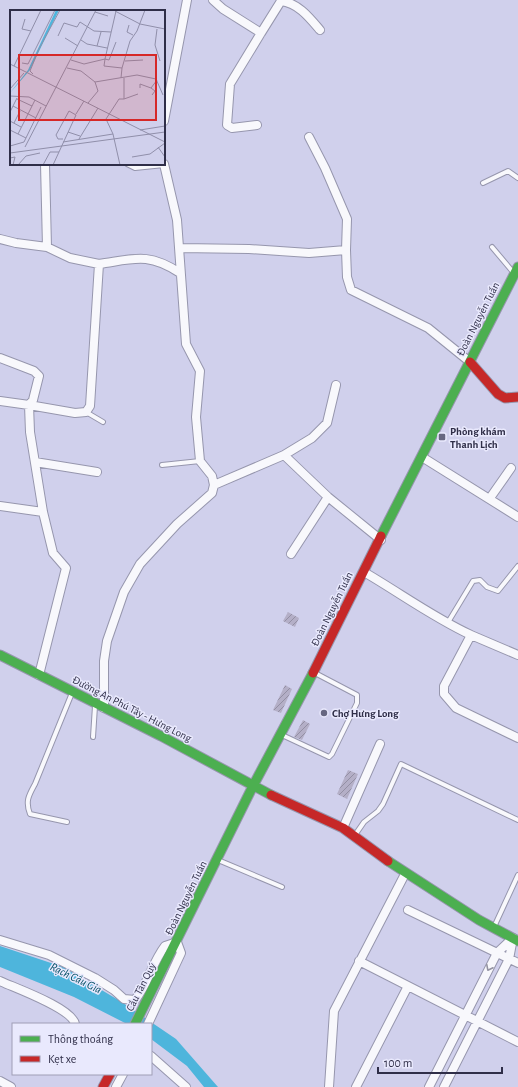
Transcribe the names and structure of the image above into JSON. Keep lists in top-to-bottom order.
{
  "streets": {
    "main road": ["Đoàn Nguyễn Tuấn", "Đường An Phú Tây - Hưng Long", "Cầu Tân Quý"]
  },
  "crossings": [
    ["Đoàn Nguyễn Tuấn", "Đường An Phú Tây - Hưng Long"],
    ["Đoàn Nguyễn Tuấn", "Cầu Tân Quý"]
  ],
  "water": ["Rạch Cầu Gia"],
  "places": {
    "transit": ["Phòng khám Thanh Lịch"],
    "other": ["Chợ Hưng Long"]
  },
  "legend": ["Thông thoáng", "Kẹt xe"],
  "scale_bar": "100 m"
}
